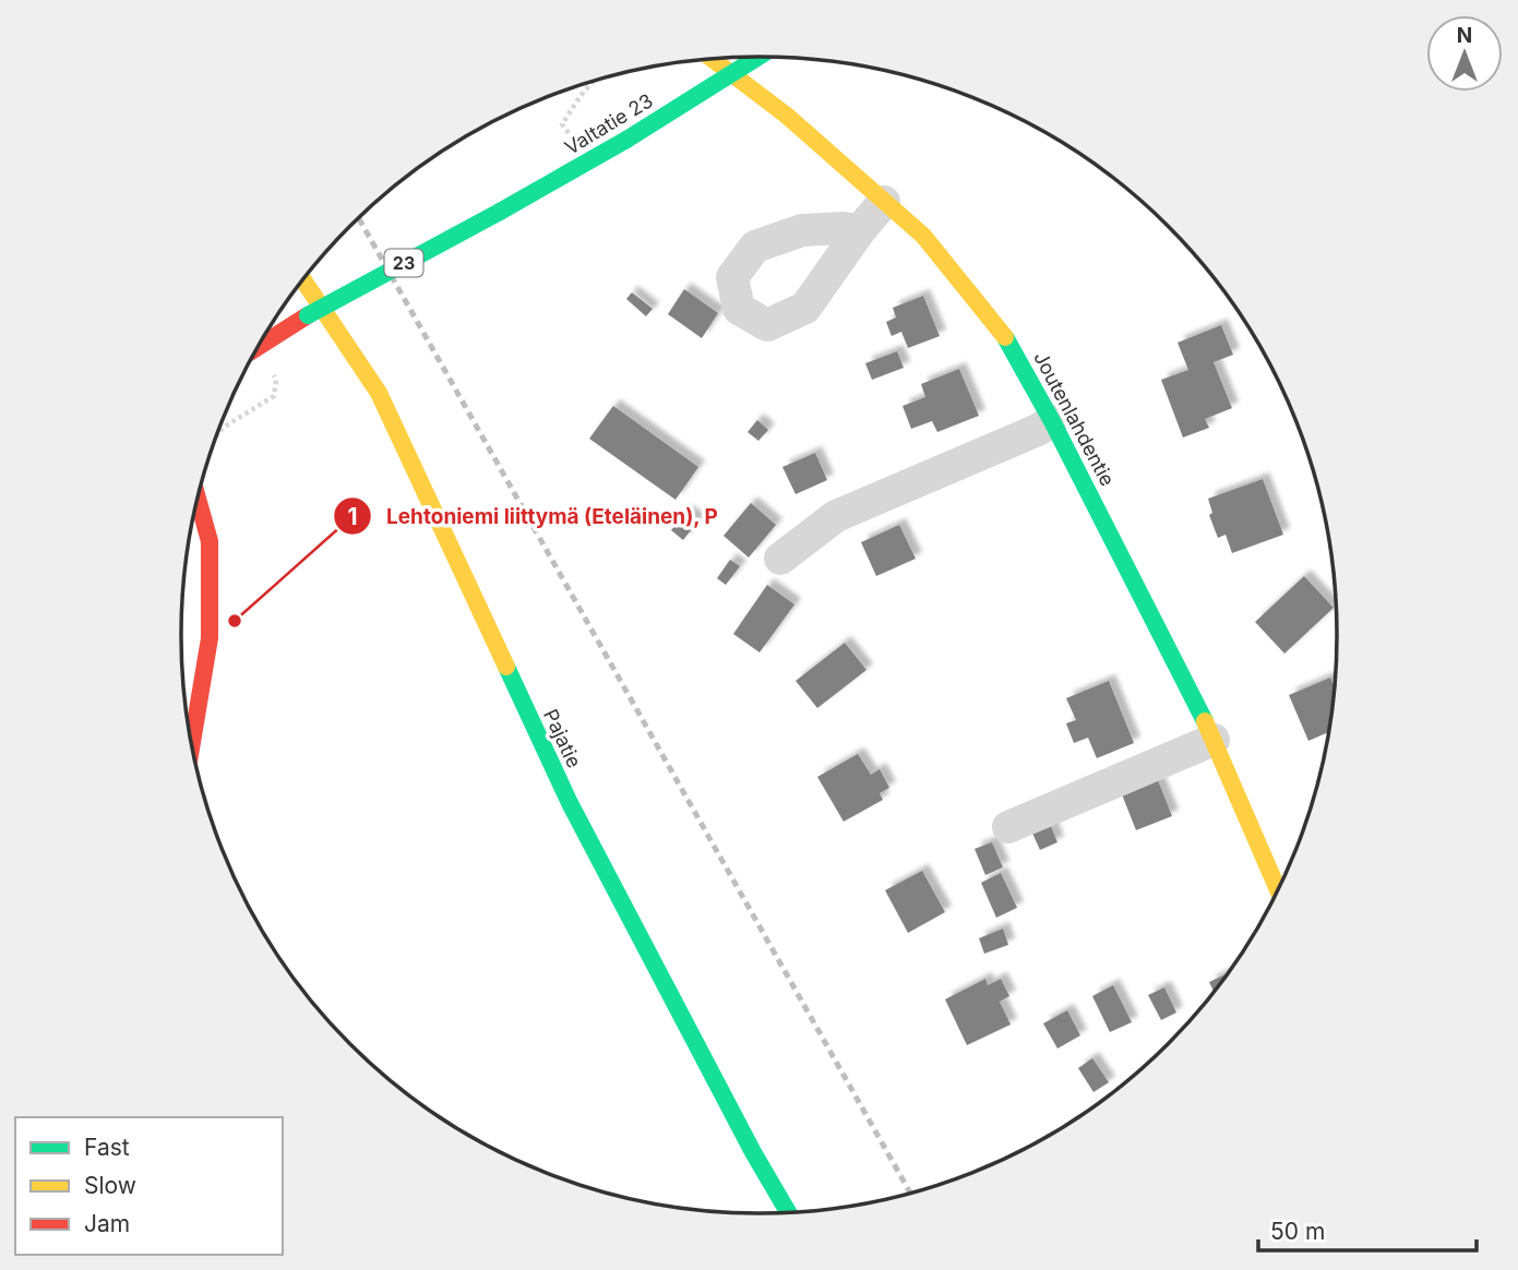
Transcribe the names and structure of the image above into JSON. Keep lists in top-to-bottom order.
{
  "streets": {
    "main road": [
      "Valtatie 23",
      "23",
      "Joutenlahdentie",
      "Pajatie"
    ]
  },
  "places": ["Lehtoniemi liittymä (Eteläinen), P"],
  "legend": ["Fast", "Slow", "Jam"],
  "scale_bar": "50 m",
  "north": "top"
}
